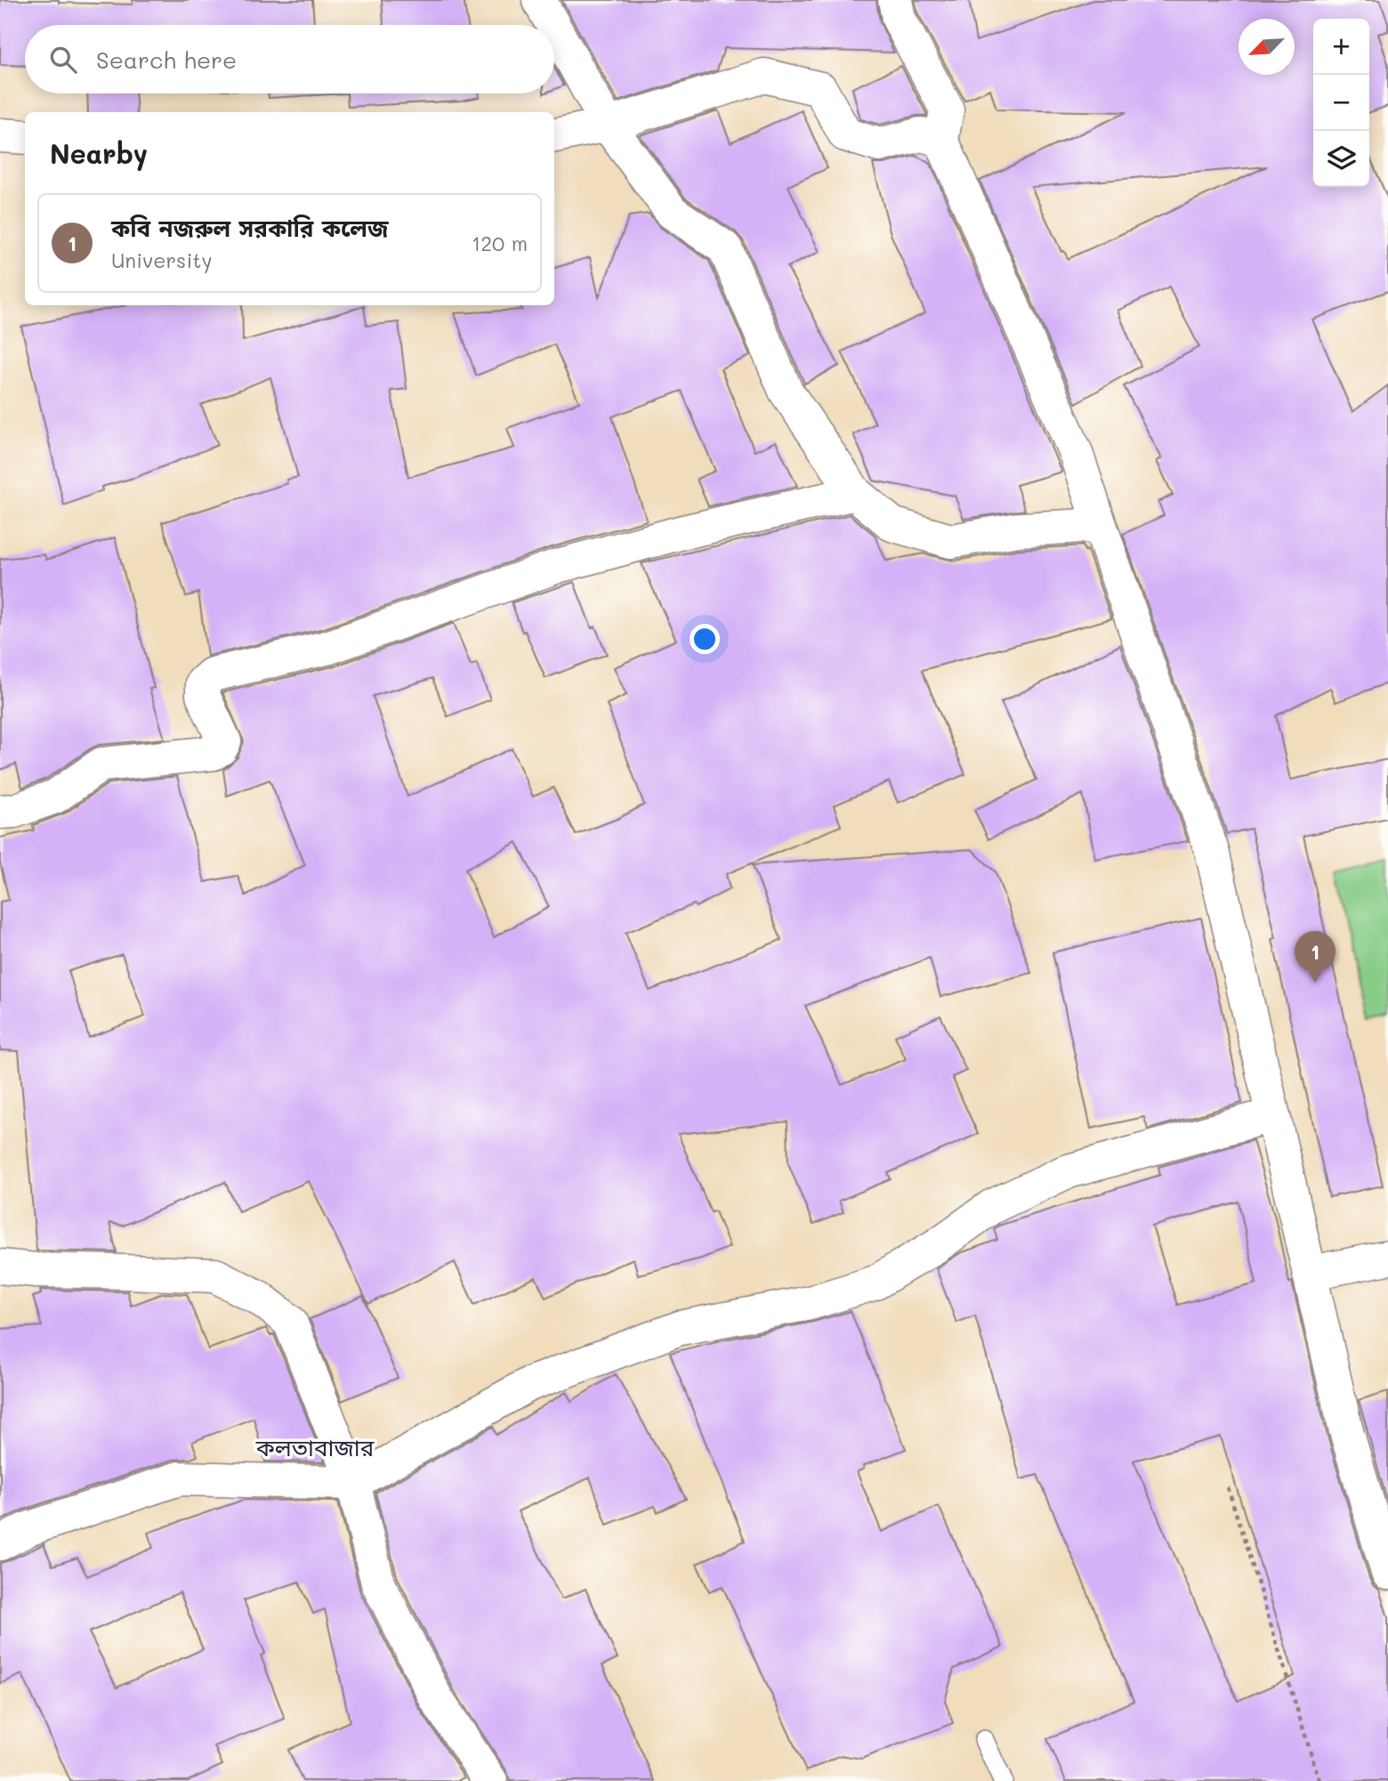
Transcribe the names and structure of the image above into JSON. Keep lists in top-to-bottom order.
{
  "districts": ["কলতাবাজার"],
  "north": "bottom left",
  "page": {
    "map_buttons": ["+", "−"],
    "search": "Search here",
    "heading": "Nearby",
    "list": [
      {
        "mark": "1",
        "name": "কবি নজরুল সরকারি কলেজ",
        "note": "University",
        "value": "120 m"
      }
    ],
    "pins": "1"
  }
}
